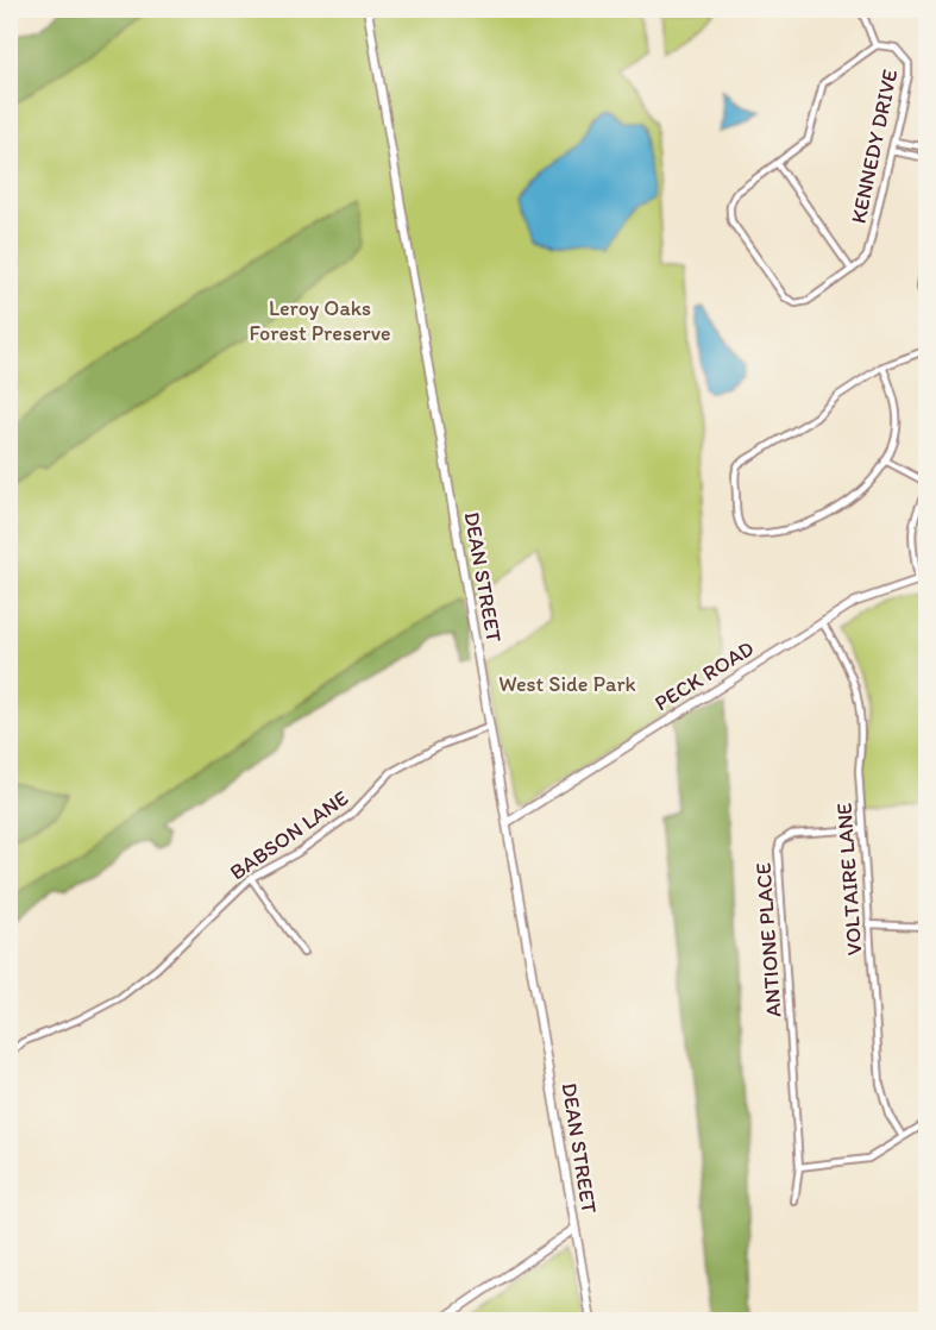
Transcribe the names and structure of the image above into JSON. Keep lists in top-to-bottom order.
{
  "streets": {
    "street": [
      "KENNEDY DRIVE",
      "DEAN STREET",
      "PECK ROAD",
      "BABSON LANE",
      "VOLTAIRE LANE",
      "ANTIONE PLACE"
    ]
  },
  "crossings": [
    ["DEAN STREET", "PECK ROAD"],
    ["DEAN STREET", "BABSON LANE"],
    ["PECK ROAD", "VOLTAIRE LANE"],
    ["VOLTAIRE LANE", "ANTIONE PLACE"]
  ],
  "parks": ["Leroy Oaks Forest Preserve", "West Side Park"]
}
